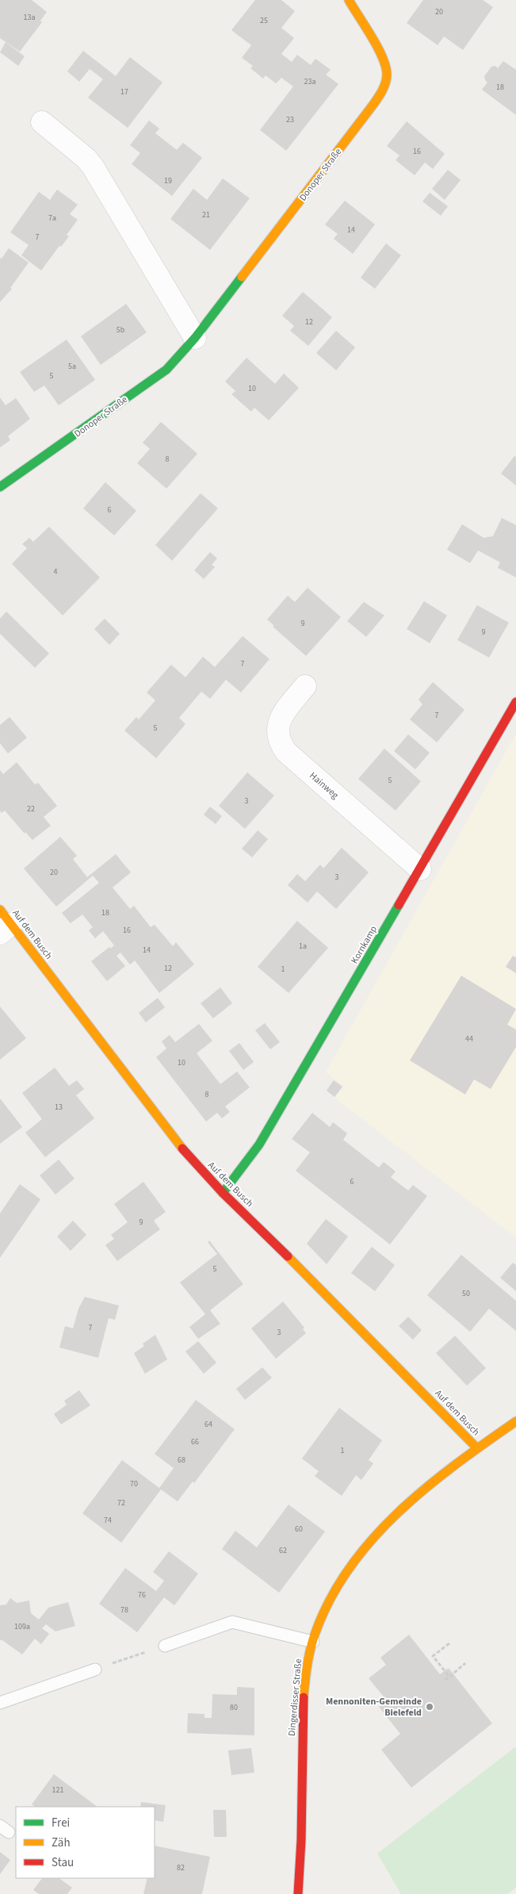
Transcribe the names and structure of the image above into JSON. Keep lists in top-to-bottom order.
{
  "streets": {
    "street": [
      "Donoper Straße",
      "Hainweg",
      "Auf dem Busch",
      "Kornkamp",
      "Dingerdisser Straße"
    ]
  },
  "crossings": [
    ["Hainweg", "Kornkamp"],
    ["Auf dem Busch", "Kornkamp"],
    ["Auf dem Busch", "Dingerdisser Straße"]
  ],
  "places": ["Mennoniten-Gemeinde Bielefeld"],
  "house_numbers": [
    "20",
    "13a",
    "25",
    "23a",
    "18",
    "17",
    "23",
    "16",
    "19",
    "21",
    "7a",
    "14",
    "7",
    "12",
    "5b",
    "5a",
    "5",
    "10",
    "8",
    "6",
    "4",
    "9",
    "9",
    "7",
    "7",
    "5",
    "5",
    "3",
    "22",
    "20",
    "3",
    "18",
    "16",
    "1a",
    "14",
    "12",
    "1",
    "44",
    "10",
    "8",
    "13",
    "6",
    "9",
    "5",
    "50",
    "7",
    "3",
    "64",
    "66",
    "1",
    "68",
    "70",
    "72",
    "74",
    "60",
    "62",
    "76",
    "78",
    "109a",
    "80",
    "121",
    "82"
  ],
  "legend": ["Frei", "Zäh", "Stau"]
}
